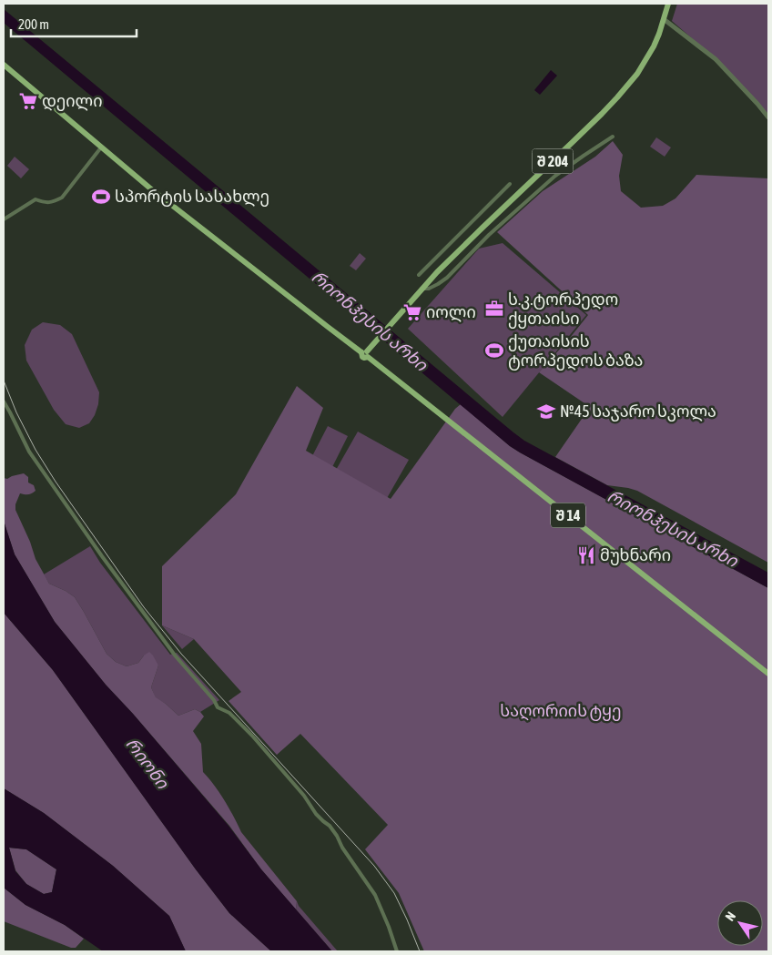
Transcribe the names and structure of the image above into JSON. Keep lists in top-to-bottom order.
{
  "streets": {
    "main road": ["შ 204", "შ 14"]
  },
  "crossings": [
    ["შ 204", "შ 14"]
  ],
  "water": ["რიონჰესის არხი", "რიონი"],
  "parks": ["საღორიის ტყე"],
  "places": {
    "supermarket": ["დეილი", "იოლი"],
    "sports": ["სპორტის სასახლე", "ქუთაისის ტორპედოს ბაზა"],
    "office": ["ს.კ.ტორპედო ქყთაისი"],
    "school or university": ["№45 საჯარო სკოლა"],
    "restaurant": ["მუხნარი"]
  },
  "scale_bar": "200 m",
  "north": "top left"
}
